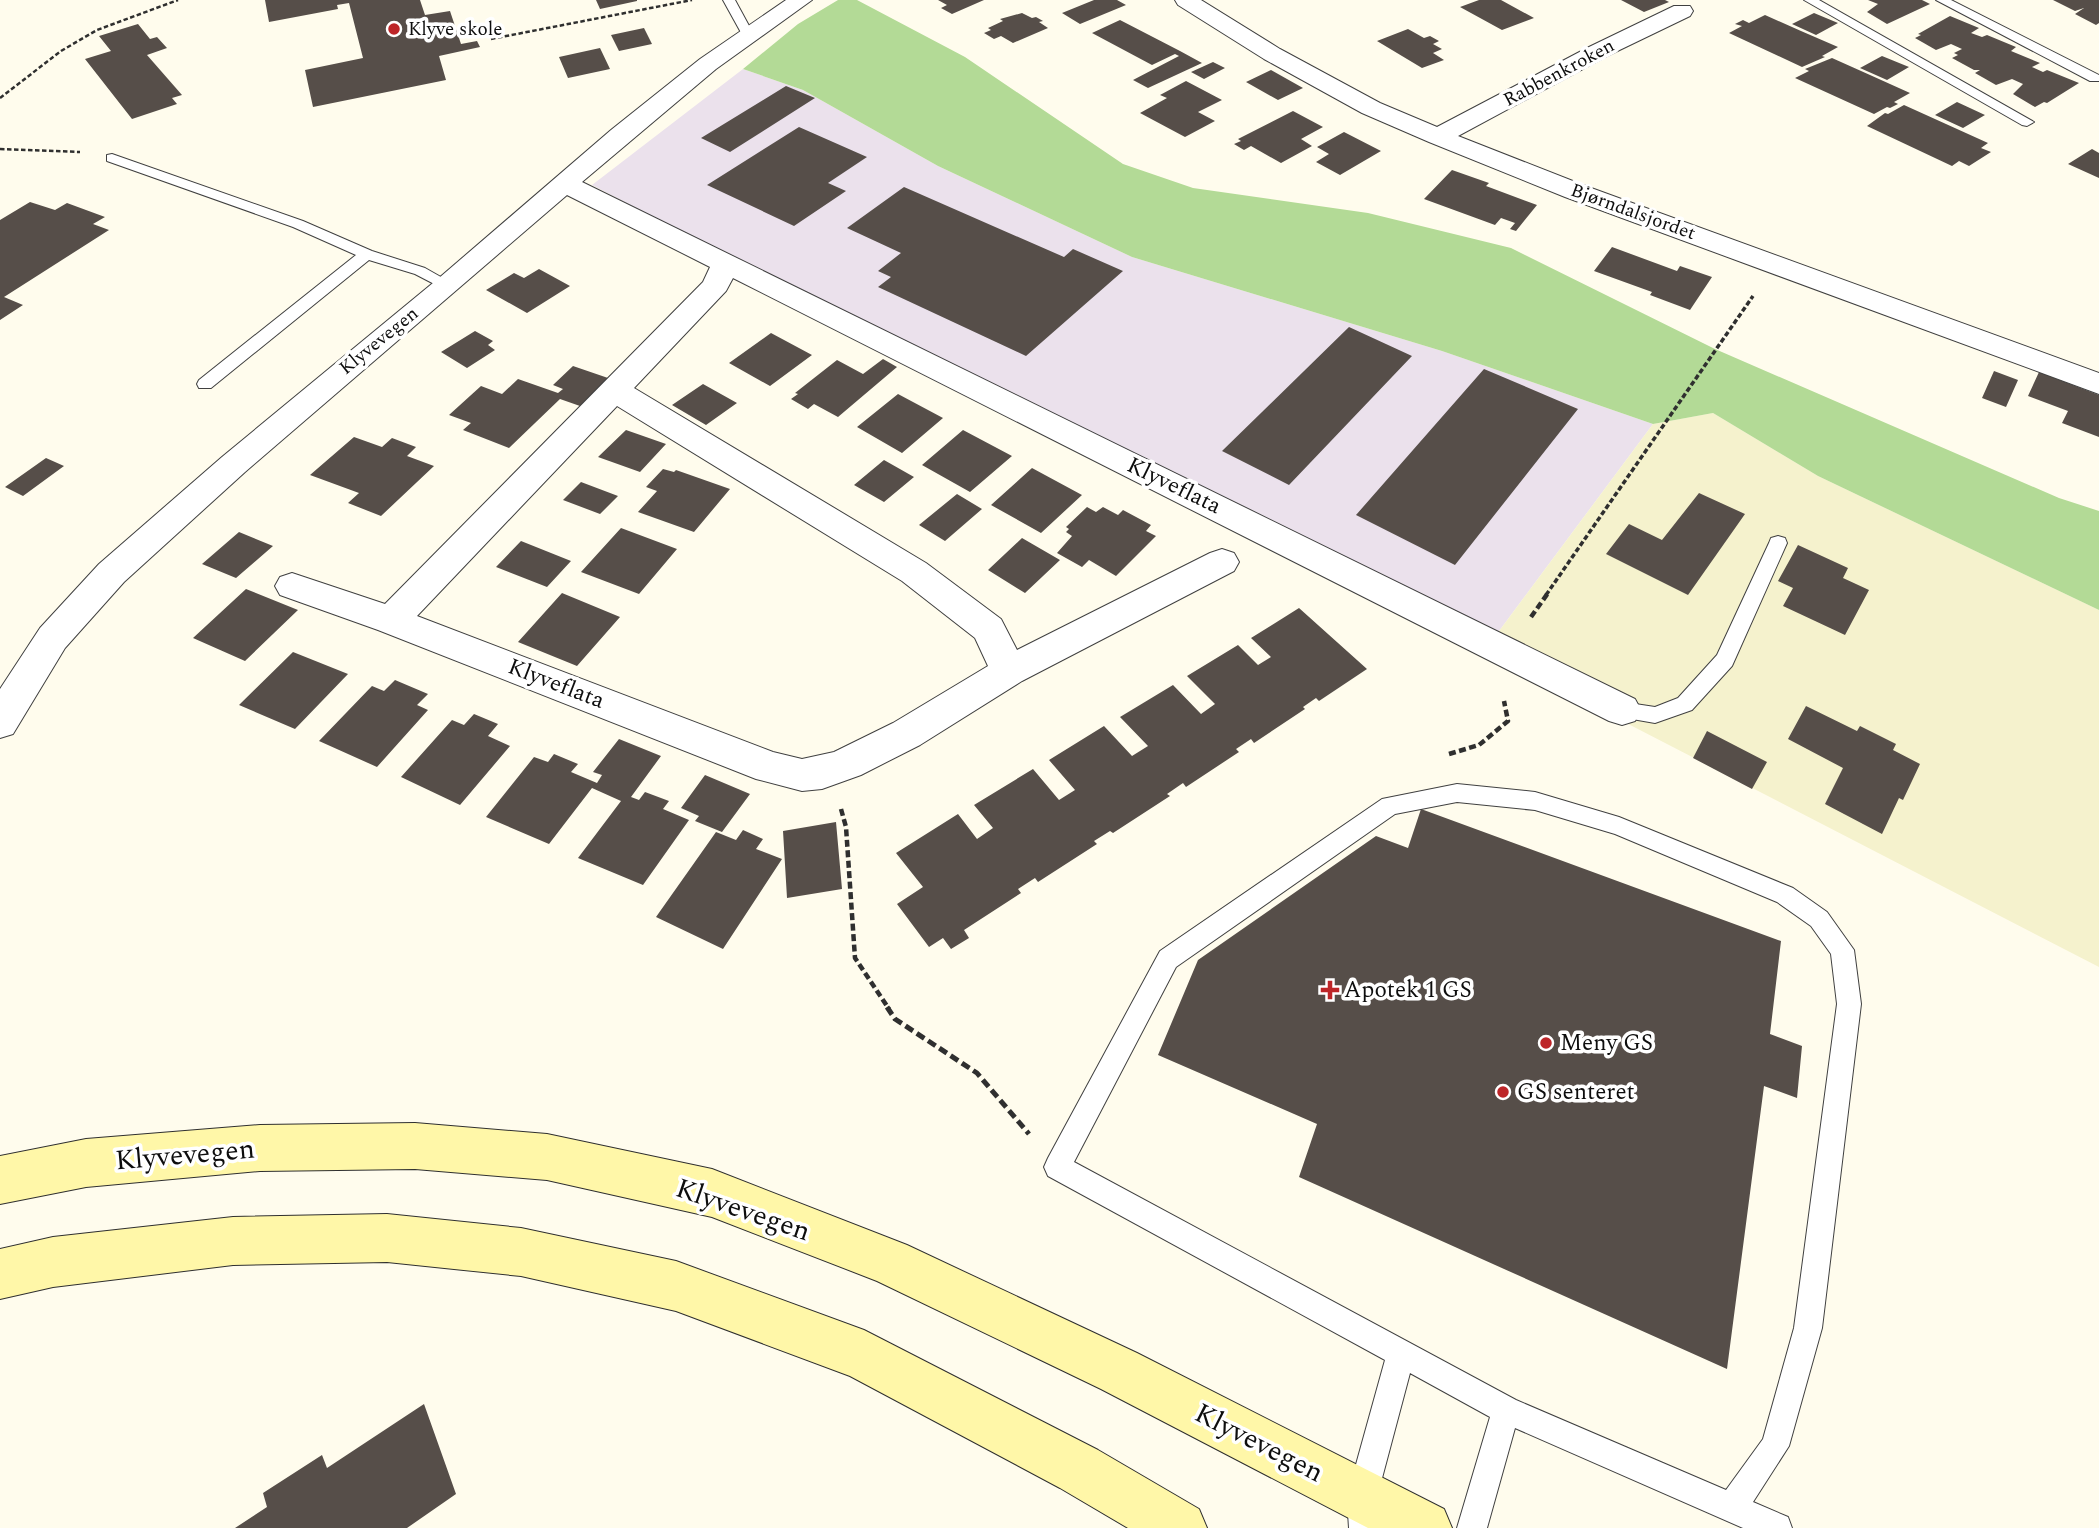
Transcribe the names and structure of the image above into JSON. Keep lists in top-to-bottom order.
{
  "streets": {
    "main road": ["Klyvevegen"],
    "street": ["Rabbenkroken", "Bjørndalsjordet", "Klyveflata"]
  },
  "crossings": [
    ["Rabbenkroken", "Bjørndalsjordet"],
    ["Klyvevegen", "Klyveflata"]
  ],
  "places": {
    "other": ["Klyve skole", "Meny GS", "GS senteret"],
    "health": ["Apotek 1 GS"]
  }
}
